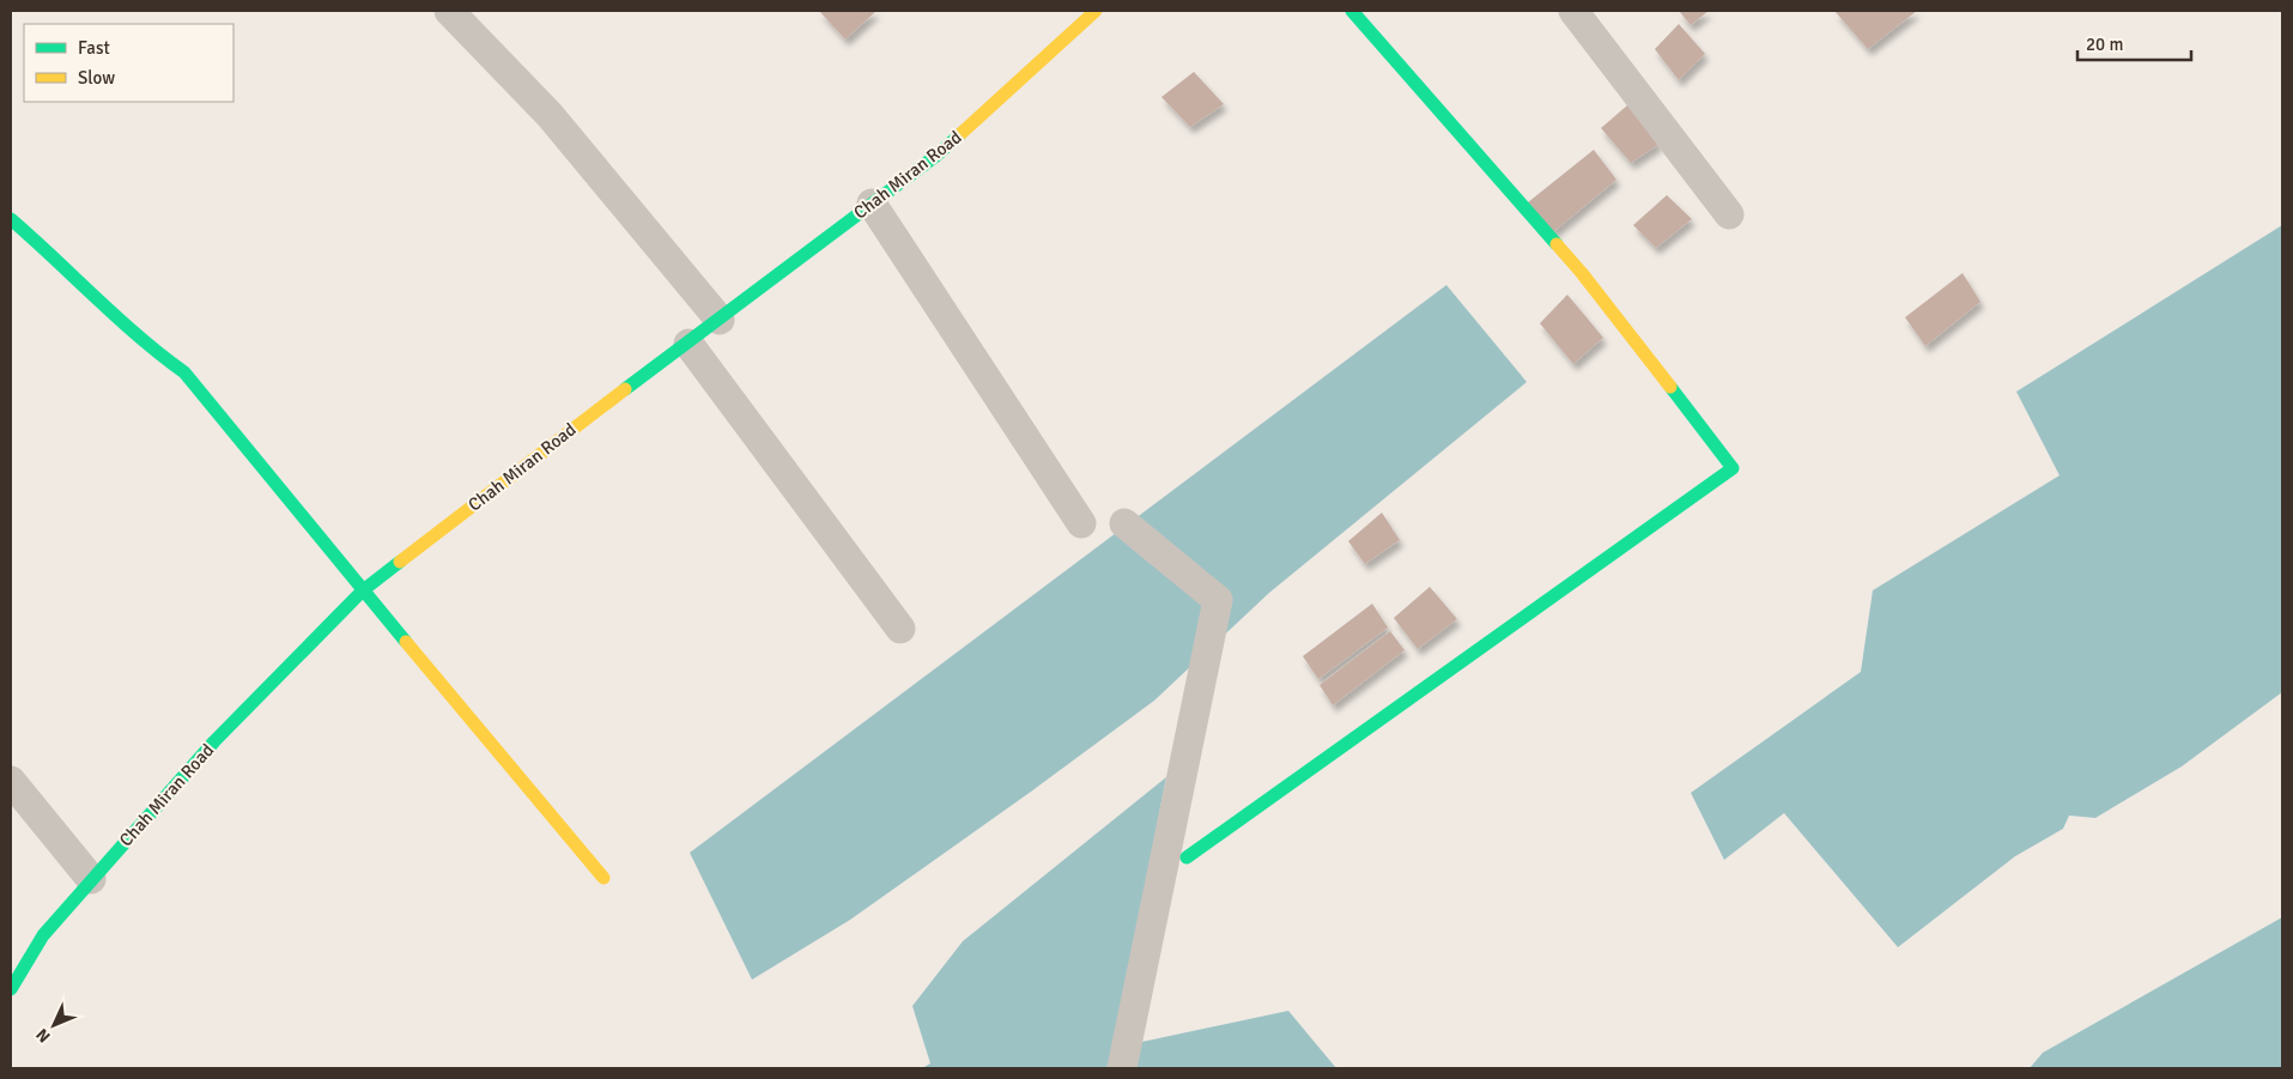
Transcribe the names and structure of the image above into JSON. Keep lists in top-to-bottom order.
{
  "streets": {
    "street": ["Chah Miran Road"]
  },
  "legend": ["Fast", "Slow"],
  "scale_bar": "20 m",
  "north": "bottom left"
}
